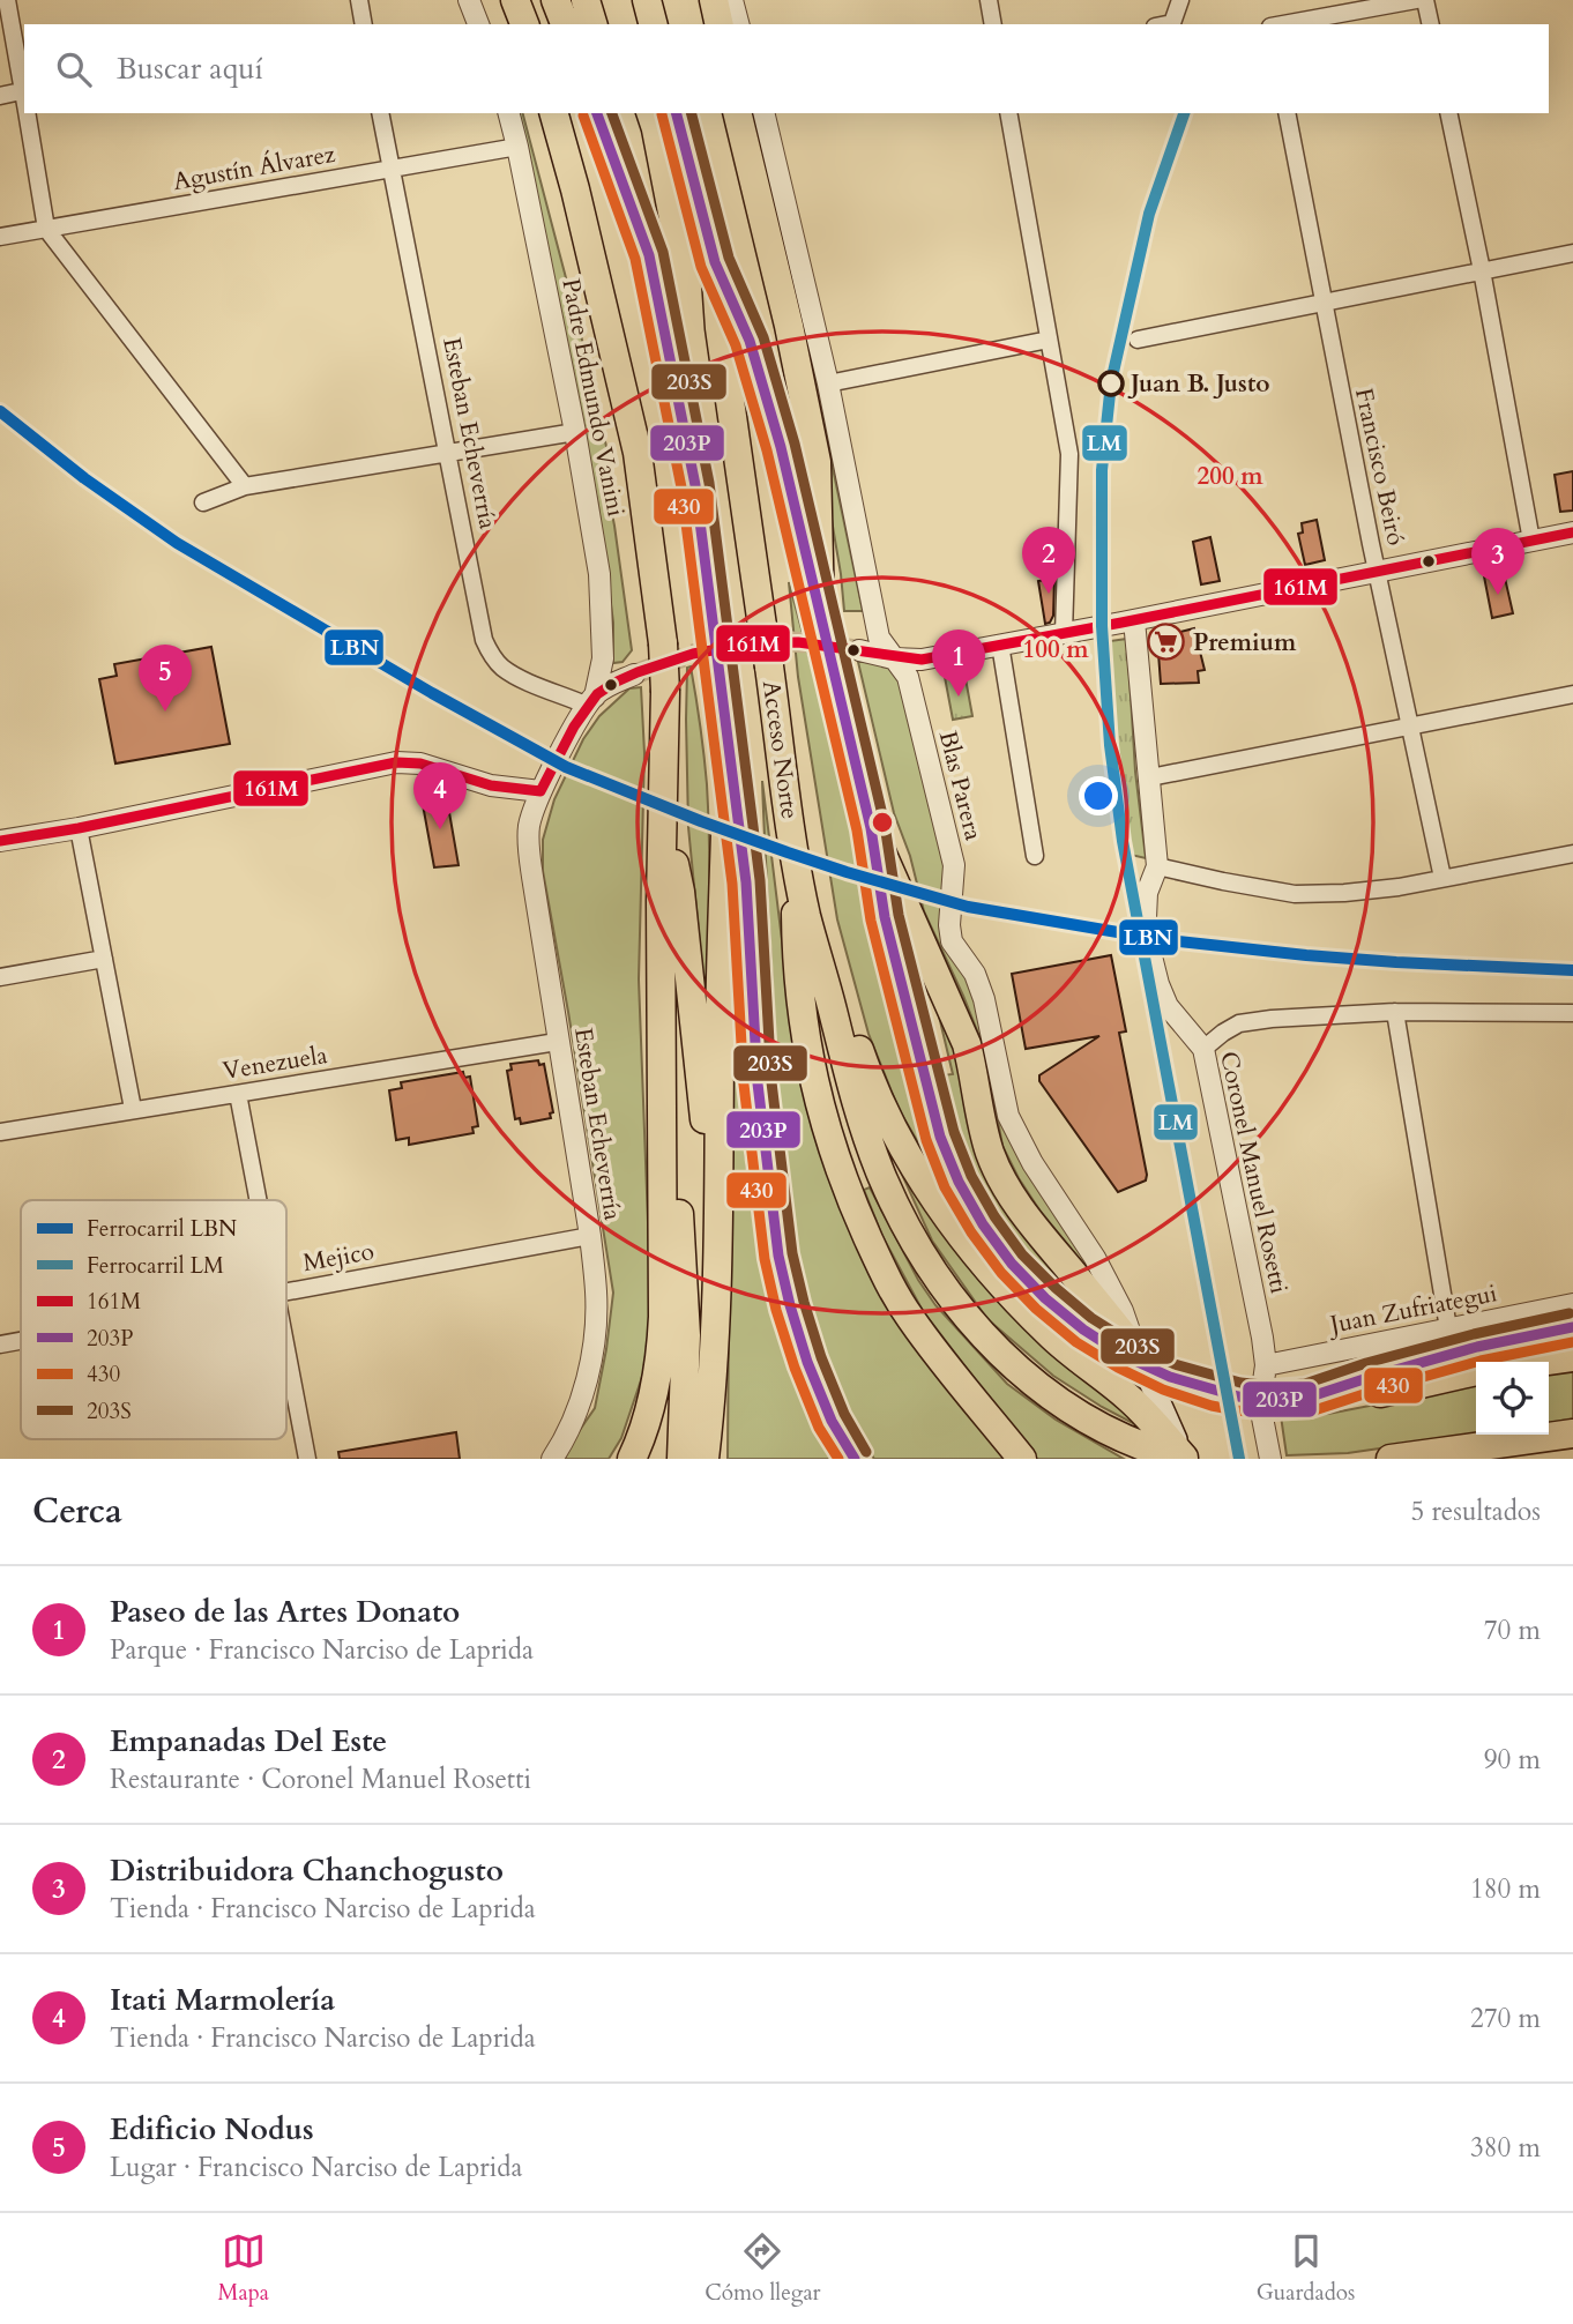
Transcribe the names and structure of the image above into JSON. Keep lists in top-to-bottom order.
{
  "streets": {
    "highway": ["Acceso Norte"],
    "street": [
      "Agustín Álvarez",
      "Padre Edmundo Vanini",
      "Esteban Echeverría",
      "Francisco Beiró",
      "Blas Parera",
      "Venezuela",
      "Coronel Manuel Rosetti",
      "Mejico",
      "Juan Zufriategui"
    ]
  },
  "crossings": [
    ["Agustín Álvarez", "Padre Edmundo Vanini"],
    ["Agustín Álvarez", "Esteban Echeverría"],
    ["Padre Edmundo Vanini", "Esteban Echeverría"],
    ["Esteban Echeverría", "Venezuela"],
    ["Esteban Echeverría", "Mejico"],
    ["Coronel Manuel Rosetti", "Juan Zufriategui"]
  ],
  "places": {
    "other": ["Juan B. Justo"],
    "supermarket": ["Premium"]
  },
  "lines": [
    "rail line LM",
    "transit line 203P",
    "transit line 203S",
    "transit line 430",
    "rail line LBN",
    "transit line 161M"
  ],
  "legend": [
    "Ferrocarril LBN",
    "Ferrocarril LM",
    "161M",
    "203P",
    "430",
    "203S"
  ],
  "page": {
    "search": "Buscar aquí",
    "pins": [
      "2",
      "3",
      "1",
      "5",
      "4"
    ],
    "heading": ["Cerca", "5 resultados"],
    "list": [
      {
        "mark": "1",
        "name": "Paseo de las Artes Donato",
        "note": "Parque · Francisco Narciso de Laprida",
        "value": "70 m"
      },
      {
        "mark": "2",
        "name": "Empanadas Del Este",
        "note": "Restaurante · Coronel Manuel Rosetti",
        "value": "90 m"
      },
      {
        "mark": "3",
        "name": "Distribuidora Chanchogusto",
        "note": "Tienda · Francisco Narciso de Laprida",
        "value": "180 m"
      },
      {
        "mark": "4",
        "name": "Itati Marmolería",
        "note": "Tienda · Francisco Narciso de Laprida",
        "value": "270 m"
      },
      {
        "mark": "5",
        "name": "Edificio Nodus",
        "note": "Lugar · Francisco Narciso de Laprida",
        "value": "380 m"
      }
    ],
    "nav": ["Mapa", "Cómo llegar", "Guardados"]
  },
  "rings": ["200 m", "100 m"]
}
